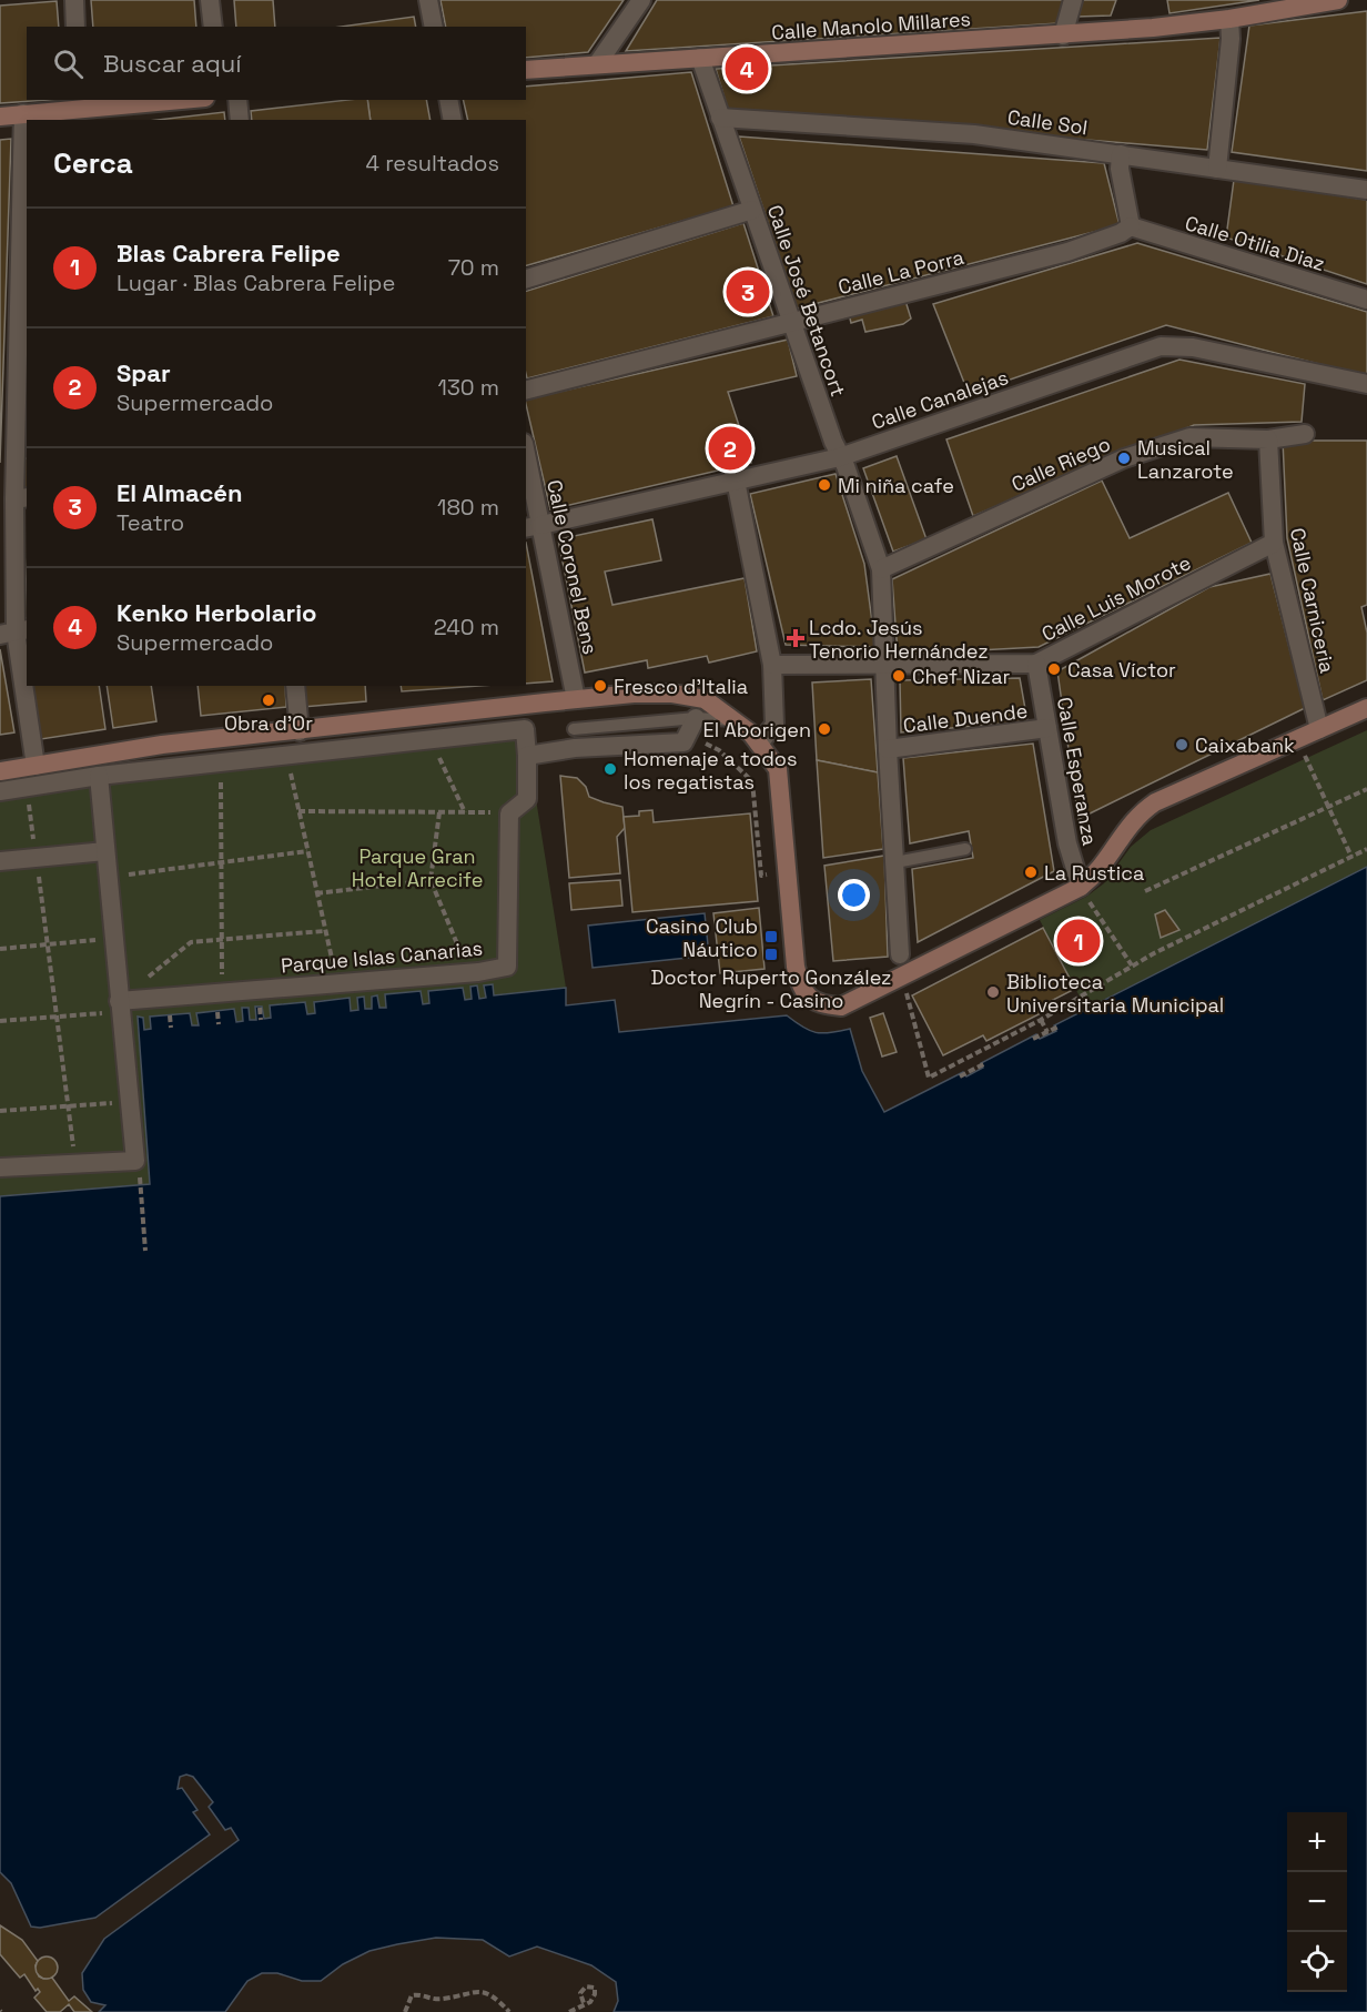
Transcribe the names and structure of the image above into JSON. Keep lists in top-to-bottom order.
{
  "streets": {
    "main road": ["Calle Manolo Millares"],
    "street": [
      "Calle Sol",
      "Calle Otilia Diaz",
      "Calle La Porra",
      "Calle José Betancort",
      "Calle Canalejas",
      "Calle Riego",
      "Calle Coronel Bens",
      "Calle Luis Morote",
      "Calle Carniceria",
      "Calle Duende",
      "Calle Esperanza",
      "Parque Islas Canarias"
    ]
  },
  "crossings": [
    ["Calle Manolo Millares", "Calle José Betancort"],
    ["Calle Sol", "Calle José Betancort"],
    ["Calle Otilia Diaz", "Calle La Porra"],
    ["Calle La Porra", "Calle José Betancort"],
    ["Calle José Betancort", "Calle Canalejas"],
    ["Calle José Betancort", "Calle Riego"],
    ["Calle José Betancort", "Calle Luis Morote"],
    ["Calle José Betancort", "Calle Duende"],
    ["Calle Canalejas", "Calle Coronel Bens"],
    ["Calle Riego", "Calle Carniceria"],
    ["Calle Luis Morote", "Calle Carniceria"],
    ["Calle Luis Morote", "Calle Esperanza"],
    ["Calle Duende", "Calle Esperanza"]
  ],
  "parks": ["Parque Gran Hotel Arrecife"],
  "places": {
    "other": [
      "Musical Lanzarote",
      "Mi niña cafe",
      "Casa Víctor",
      "Chef Nizar",
      "Fresco d'Italia",
      "Obra d'Or",
      "El Aborigen",
      "Caixabank",
      "Homenaje a todos los regatistas",
      "La Rustica",
      "Biblioteca Universitaria Municipal"
    ],
    "health": ["Lcdo. Jesús Tenorio Hernández"],
    "transit": ["Casino Club Náutico", "Doctor Ruperto González Negrín - Casino"]
  },
  "page": {
    "search": "Buscar aquí",
    "pins": [
      "4",
      "3",
      "2",
      "1"
    ],
    "heading": ["Cerca", "4 resultados"],
    "list": [
      {
        "mark": "1",
        "name": "Blas Cabrera Felipe",
        "note": "Lugar · Blas Cabrera Felipe",
        "value": "70 m"
      },
      {
        "mark": "2",
        "name": "Spar",
        "note": "Supermercado",
        "value": "130 m"
      },
      {
        "mark": "3",
        "name": "El Almacén",
        "note": "Teatro",
        "value": "180 m"
      },
      {
        "mark": "4",
        "name": "Kenko Herbolario",
        "note": "Supermercado",
        "value": "240 m"
      }
    ],
    "map_buttons": ["+", "−"]
  }
}
